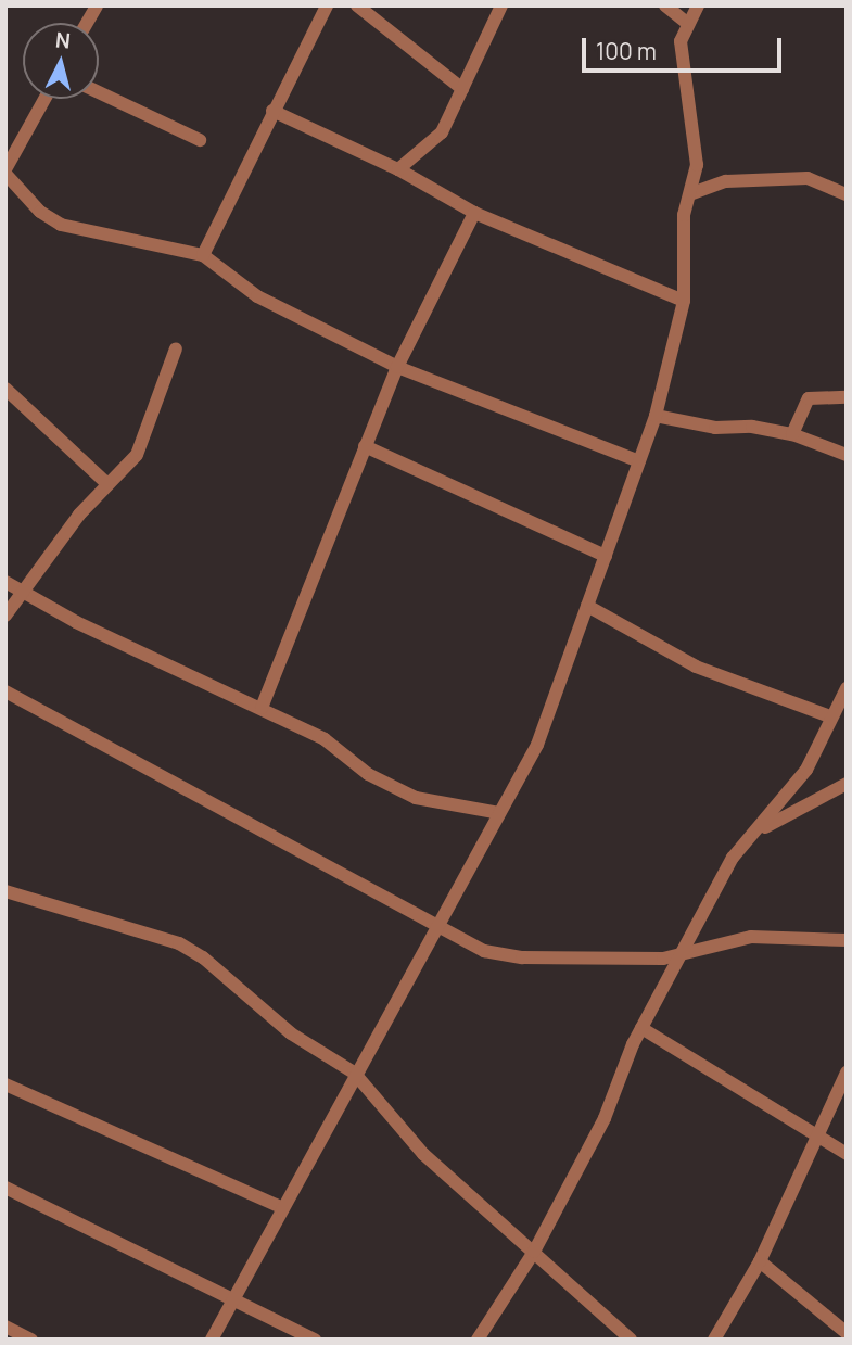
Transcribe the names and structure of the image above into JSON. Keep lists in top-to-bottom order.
{
  "scale_bar": "100 m",
  "north": "top"
}
